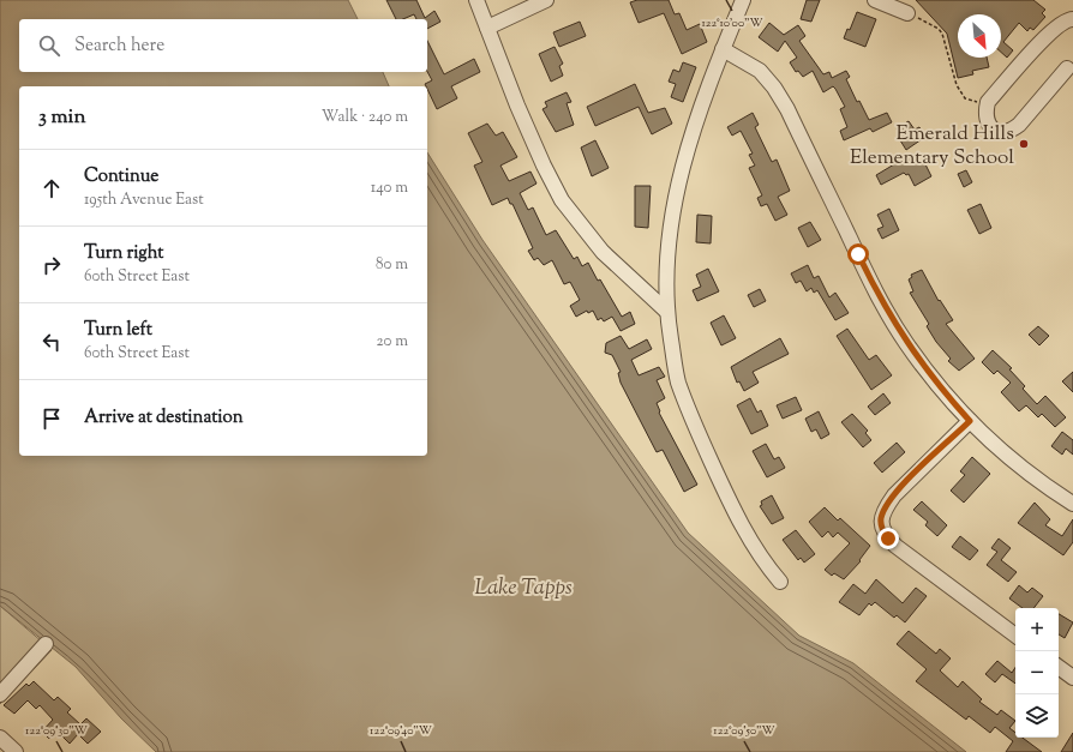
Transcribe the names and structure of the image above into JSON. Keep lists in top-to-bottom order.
{
  "water": ["Lake Tapps"],
  "places": ["Emerald Hills Elementary School"],
  "north": "bottom right",
  "page": {
    "search": "Search here",
    "heading": ["3 min", "Walk · 240 m"],
    "list": [
      ["Continue", "195th Avenue East", "140 m"],
      ["Turn right", "60th Street East", "80 m"],
      ["Turn left", "60th Street East", "20 m"],
      "Arrive at destination"
    ],
    "map_buttons": ["+", "−"]
  },
  "coordinates": [
    "122°10'00\"W",
    "122°09'30\"W",
    "122°09'40\"W",
    "122°09'50\"W"
  ]
}
